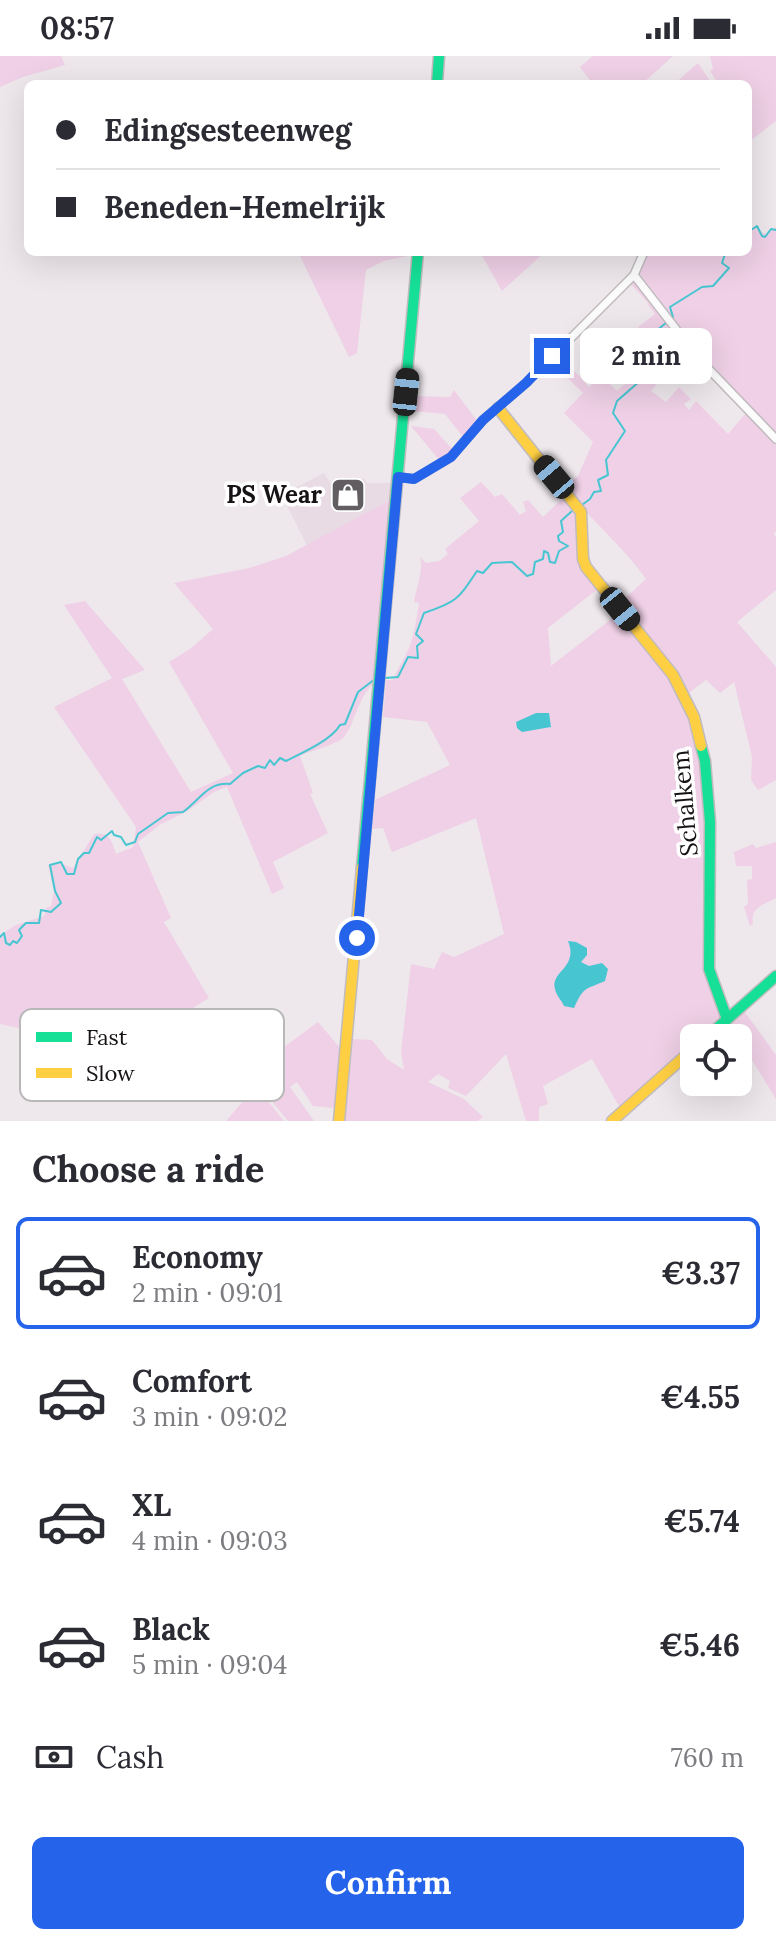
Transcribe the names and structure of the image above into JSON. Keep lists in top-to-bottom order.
{
  "streets": {
    "main road": ["Schalkem"]
  },
  "places": {
    "shop": ["PS Wear"]
  },
  "legend": ["Fast", "Slow"],
  "page": {
    "status": "08:57",
    "banner": ["Edingsesteenweg", "Beneden-Hemelrijk"],
    "bubble": "2 min",
    "heading": "Choose a ride",
    "list": [
      {
        "name": "Economy",
        "note": "2 min · 09:01",
        "value": "€3.37"
      },
      {
        "name": "Comfort",
        "note": "3 min · 09:02",
        "value": "€4.55"
      },
      {
        "name": "XL",
        "note": "4 min · 09:03",
        "value": "€5.74"
      },
      {
        "name": "Black",
        "note": "5 min · 09:04",
        "value": "€5.46"
      }
    ],
    "pay": ["Cash", "760 m"],
    "buttons": "Confirm"
  }
}
